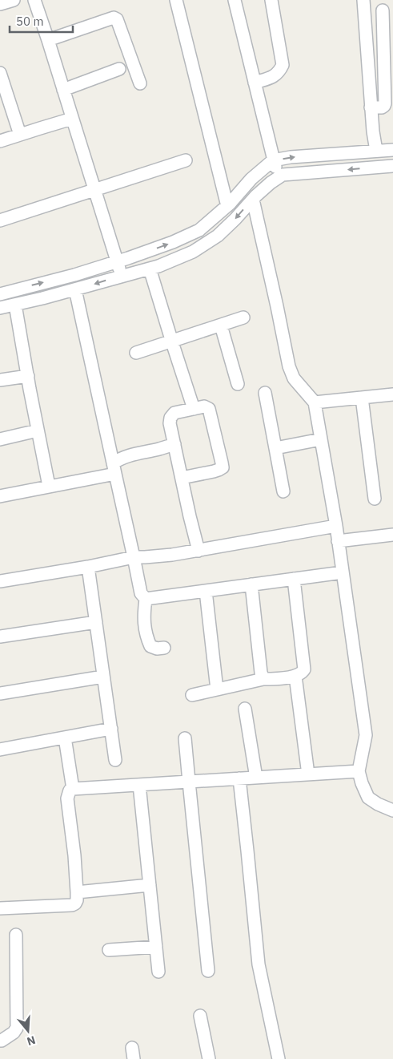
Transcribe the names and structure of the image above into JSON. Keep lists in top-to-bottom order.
{
  "scale_bar": "50 m",
  "north": "bottom"
}
